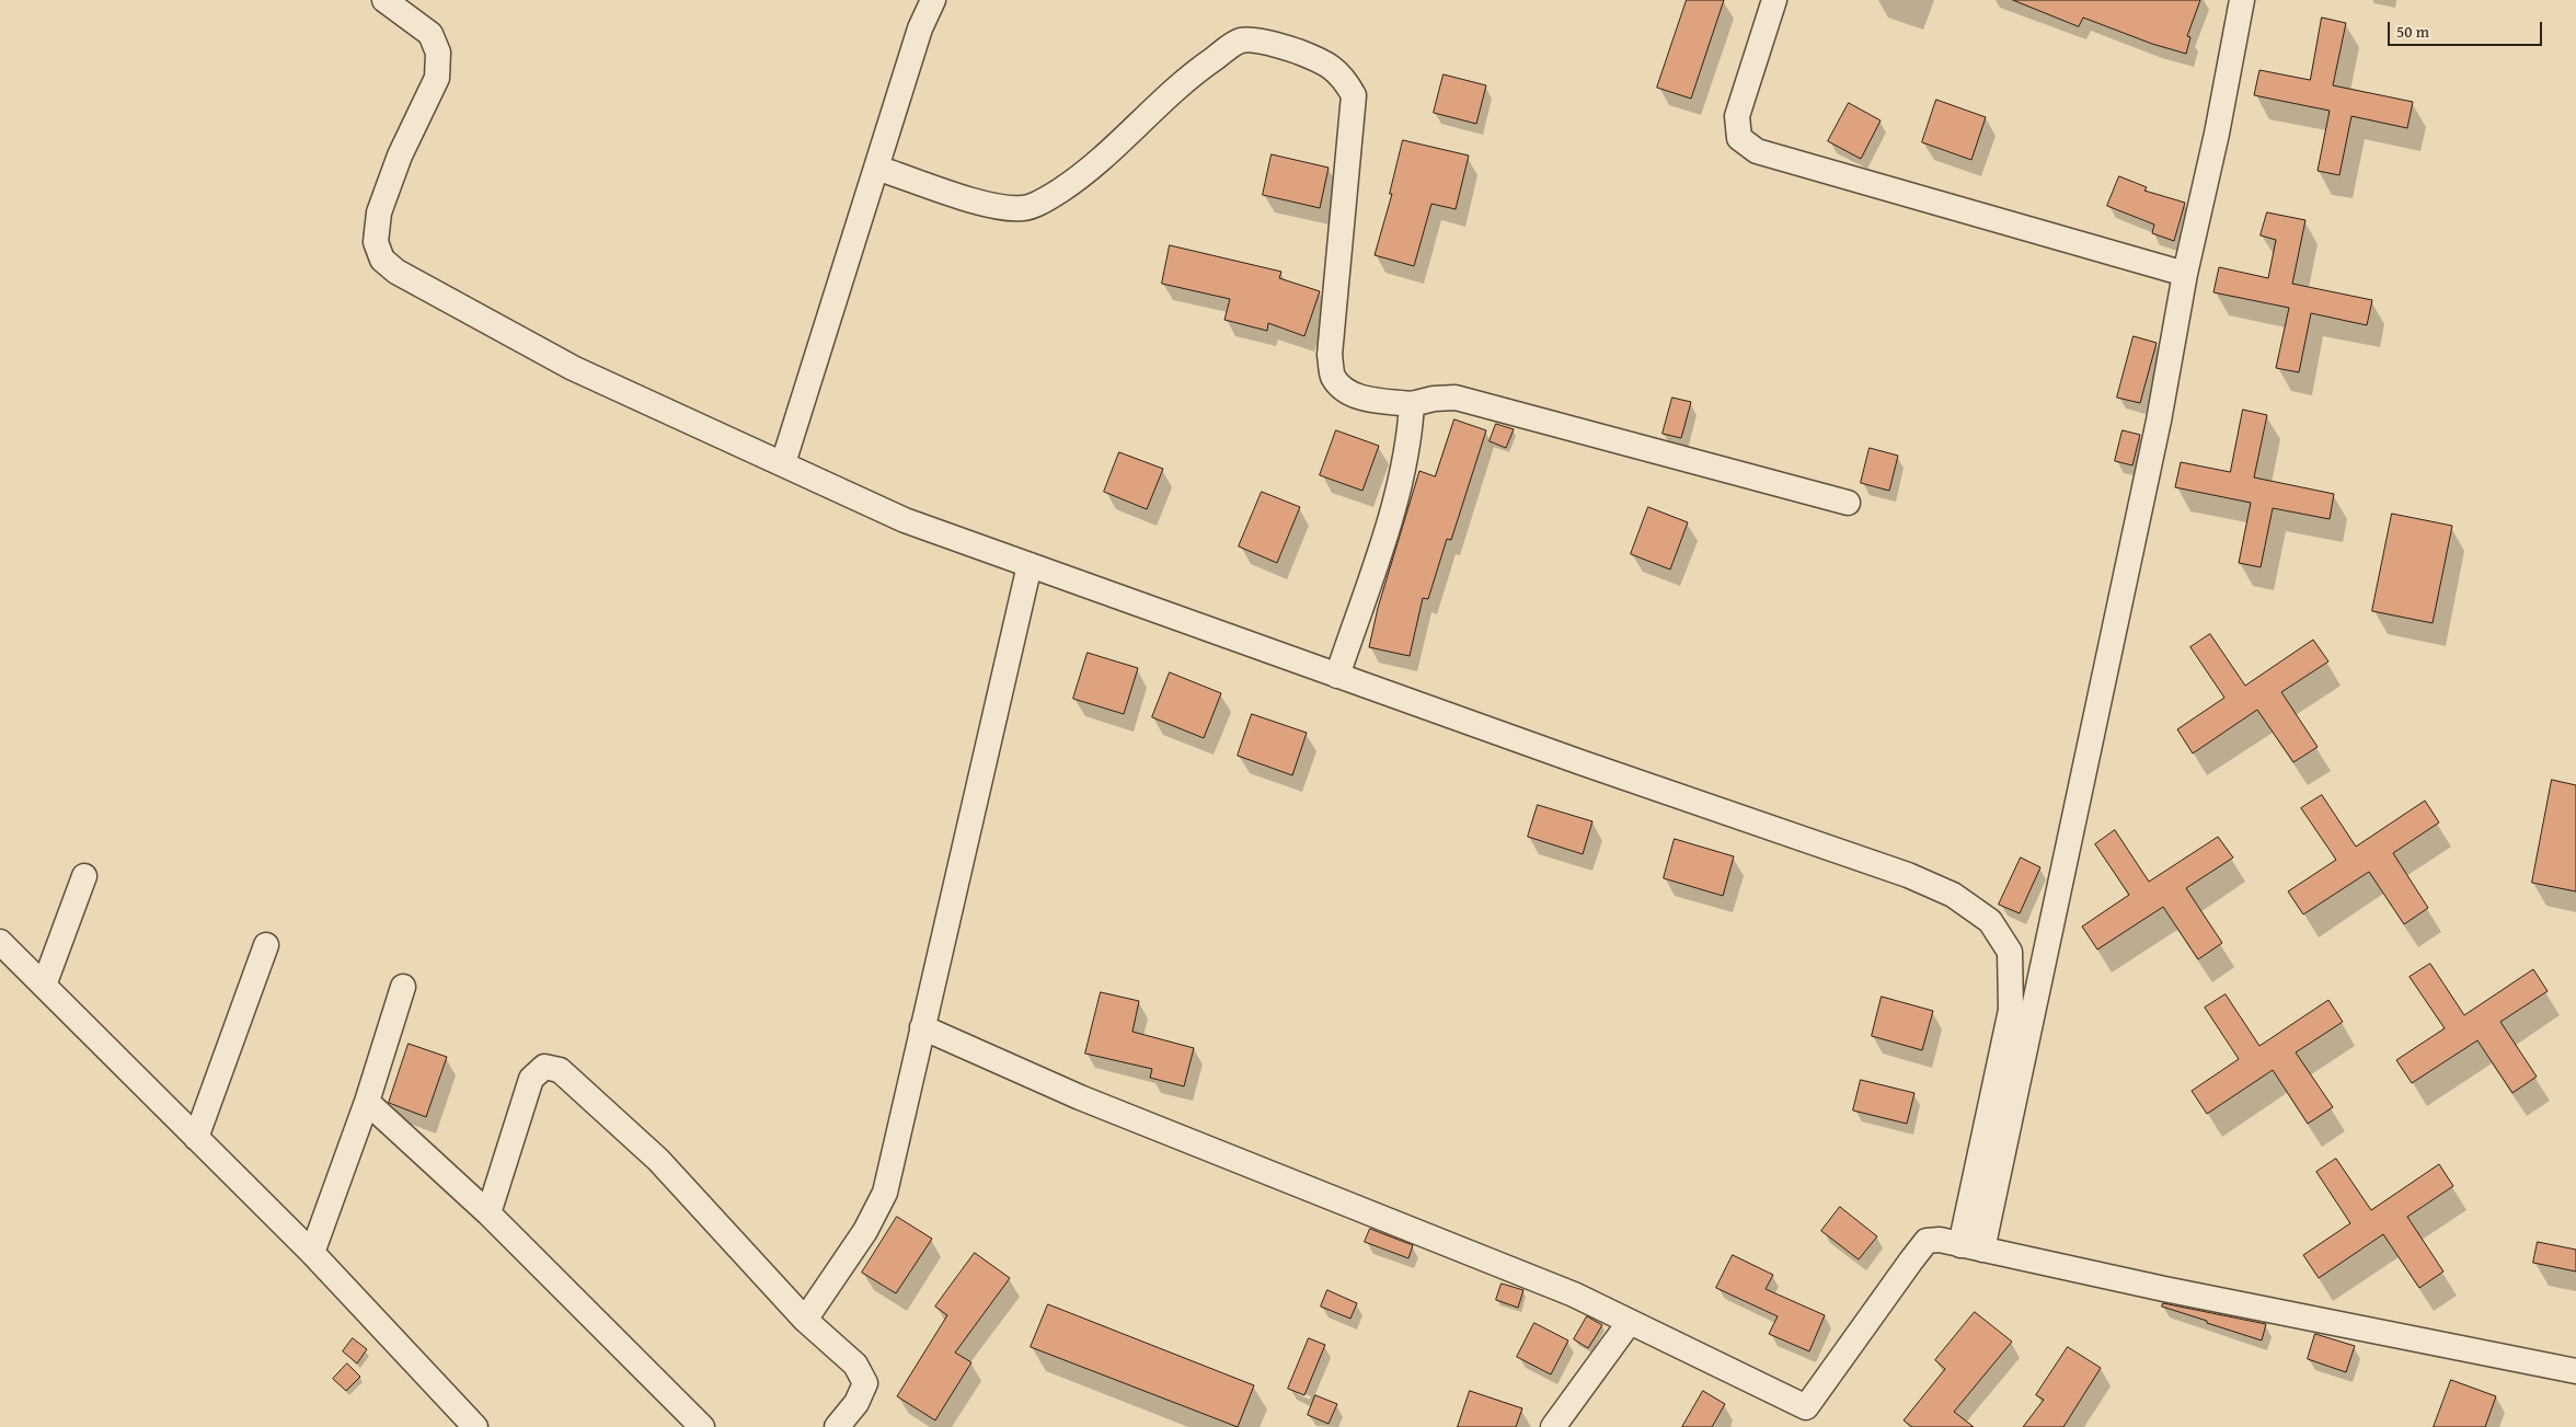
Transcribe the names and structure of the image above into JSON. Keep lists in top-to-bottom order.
{
  "scale_bar": "50 m"
}
